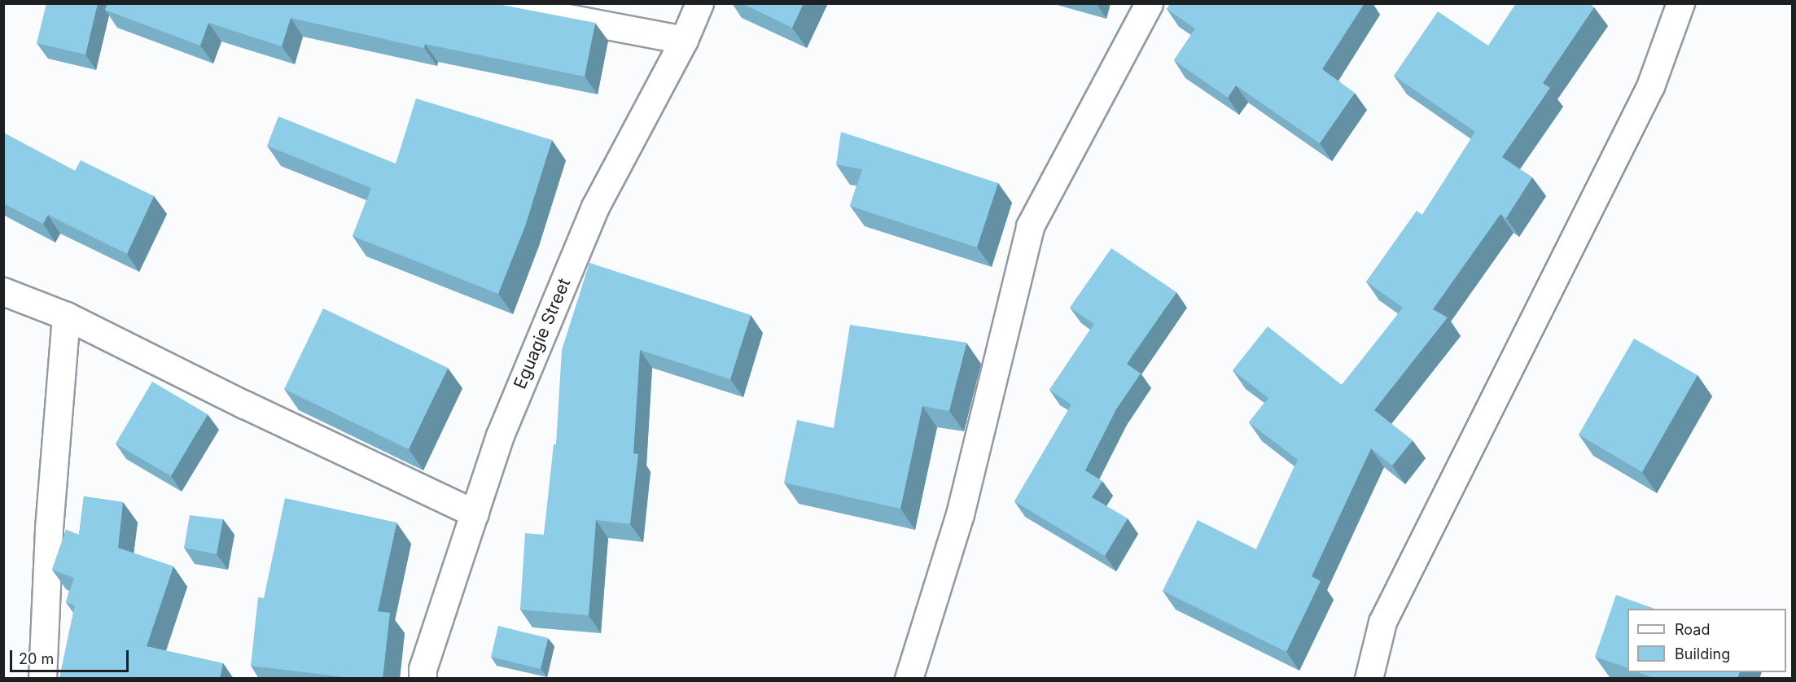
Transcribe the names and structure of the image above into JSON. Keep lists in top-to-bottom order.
{
  "streets": {
    "street": ["Eguagie Street"]
  },
  "legend": ["Road", "Building"],
  "scale_bar": "20 m"
}
